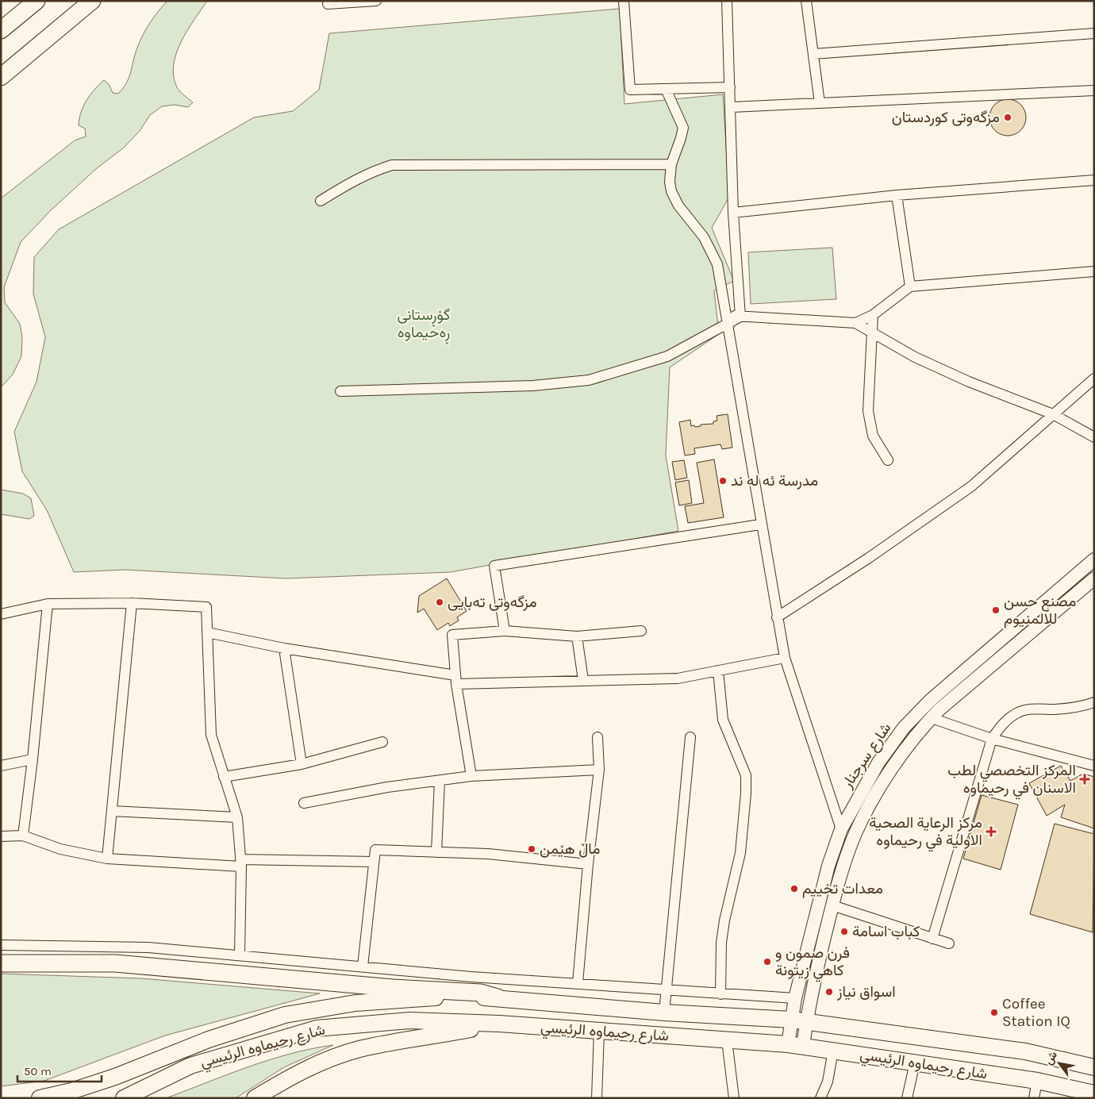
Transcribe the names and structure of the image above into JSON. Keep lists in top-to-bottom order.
{
  "streets": {
    "main road": ["شارع رحيماوه الرئيسي"],
    "street": ["شارع سرجنار"]
  },
  "crossings": [
    ["شارع سرجنار", "شارع رحيماوه الرئيسي"]
  ],
  "parks": ["گۆڕستانی ڕەحیماوە"],
  "places": {
    "other": [
      "مزگەوتی کوردستان",
      "مدرسة ئه له ند",
      "مزگەوتی تەبایی",
      "مصنع حسن للالمنيوم",
      "ماڵ هێمن",
      "معدات تخييم",
      "كباب اسامة",
      "فرن صمون و كاهي زيتونة",
      "اسواق نياز",
      "Coffee Station IQ"
    ],
    "health": ["المركز التخصصي لطب الاسنان في رحيماوه", "مركز الرعاية الصحیة الاولية في رحيماوه"]
  },
  "scale_bar": "50 m",
  "north": "top left"
}
